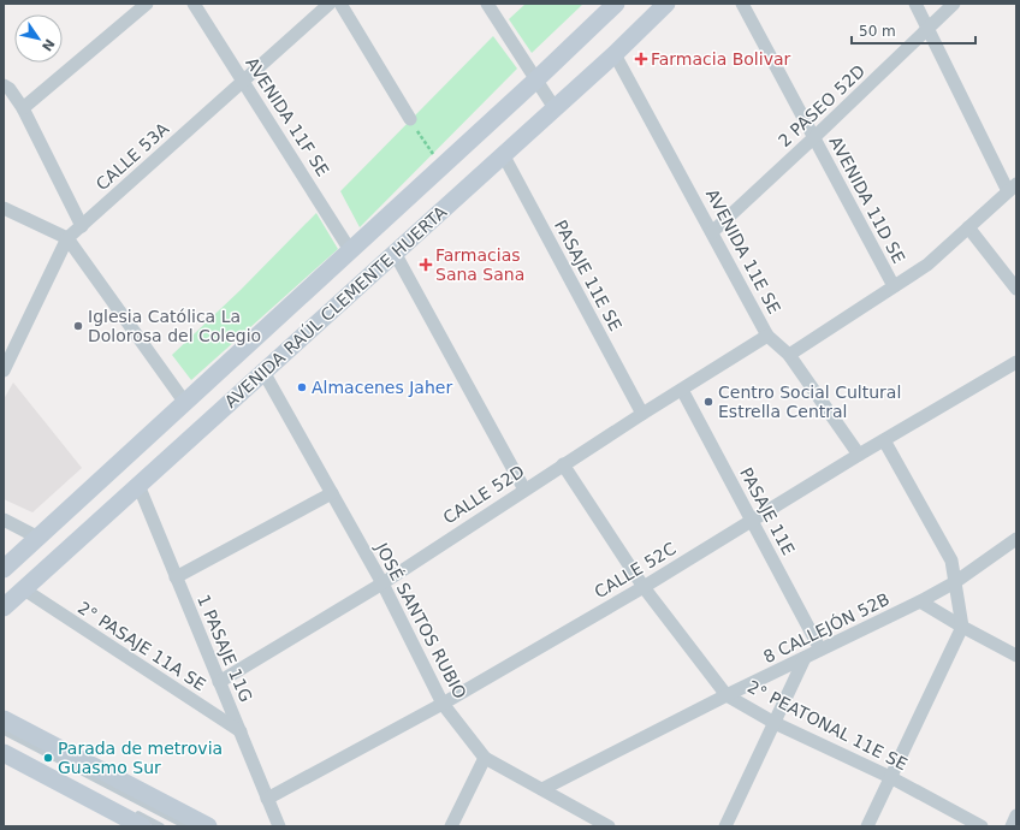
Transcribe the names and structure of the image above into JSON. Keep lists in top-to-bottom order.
{
  "streets": {
    "main road": ["AVENIDA RAÚL CLEMENTE HUERTA"],
    "street": [
      "2 PASEO 52D",
      "AVENIDA 11F SE",
      "CALLE 53A",
      "AVENIDA 11D SE",
      "AVENIDA 11E SE",
      "PASAJE 11E SE",
      "CALLE 52D",
      "PASAJE 11E",
      "CALLE 52C",
      "JOSÉ SANTOS RUBIO",
      "8 CALLEJÓN 52B",
      "2° PASAJE 11A SE",
      "1 PASAJE 11G",
      "2° PEATONAL 11E SE"
    ]
  },
  "crossings": [
    ["2 PASEO 52D", "AVENIDA 11D SE"],
    ["2 PASEO 52D", "AVENIDA 11E SE"],
    ["AVENIDA 11F SE", "CALLE 53A"],
    ["AVENIDA 11F SE", "AVENIDA RAÚL CLEMENTE HUERTA"],
    ["AVENIDA 11E SE", "AVENIDA RAÚL CLEMENTE HUERTA"],
    ["AVENIDA 11E SE", "CALLE 52D"],
    ["AVENIDA 11E SE", "CALLE 52C"],
    ["PASAJE 11E SE", "AVENIDA RAÚL CLEMENTE HUERTA"],
    ["PASAJE 11E SE", "CALLE 52D"],
    ["AVENIDA RAÚL CLEMENTE HUERTA", "JOSÉ SANTOS RUBIO"],
    ["AVENIDA RAÚL CLEMENTE HUERTA", "2° PASAJE 11A SE"],
    ["AVENIDA RAÚL CLEMENTE HUERTA", "1 PASAJE 11G"],
    ["CALLE 52D", "PASAJE 11E"],
    ["CALLE 52D", "JOSÉ SANTOS RUBIO"],
    ["CALLE 52D", "1 PASAJE 11G"],
    ["CALLE 52D", "2° PEATONAL 11E SE"],
    ["PASAJE 11E", "CALLE 52C"],
    ["PASAJE 11E", "8 CALLEJÓN 52B"],
    ["CALLE 52C", "JOSÉ SANTOS RUBIO"],
    ["CALLE 52C", "1 PASAJE 11G"],
    ["CALLE 52C", "2° PEATONAL 11E SE"],
    ["JOSÉ SANTOS RUBIO", "8 CALLEJÓN 52B"],
    ["8 CALLEJÓN 52B", "2° PEATONAL 11E SE"],
    ["2° PASAJE 11A SE", "1 PASAJE 11G"]
  ],
  "places": {
    "health": ["Farmacia Bolivar", "Farmacias Sana Sana"],
    "other": [
      "Iglesia Católica La Dolorosa del Colegio",
      "Almacenes Jaher",
      "Centro Social Cultural Estrella Central",
      "Parada de metrovia Guasmo Sur"
    ]
  },
  "scale_bar": "50 m",
  "north": "bottom right"
}
